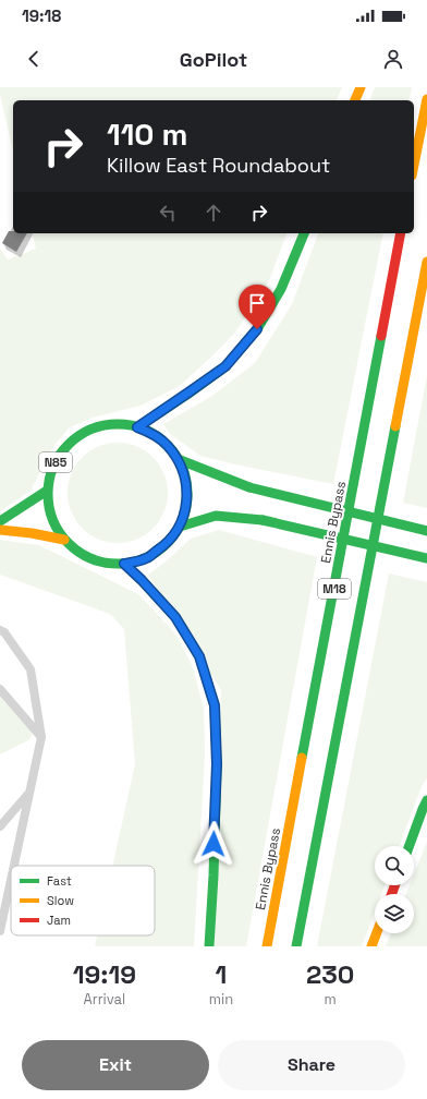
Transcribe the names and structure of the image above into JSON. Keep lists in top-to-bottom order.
{
  "streets": {
    "main road": ["N85", "Ennis Bypass", "M18"]
  },
  "legend": ["Fast", "Slow", "Jam"],
  "page": {
    "status": "19:18",
    "header": "GoPilot",
    "turn": ["110 m", "Killow East Roundabout"],
    "eta": [
      "19:19",
      "Arrival",
      "1",
      "min",
      "230",
      "m"
    ],
    "buttons": ["Exit", "Share"]
  }
}
